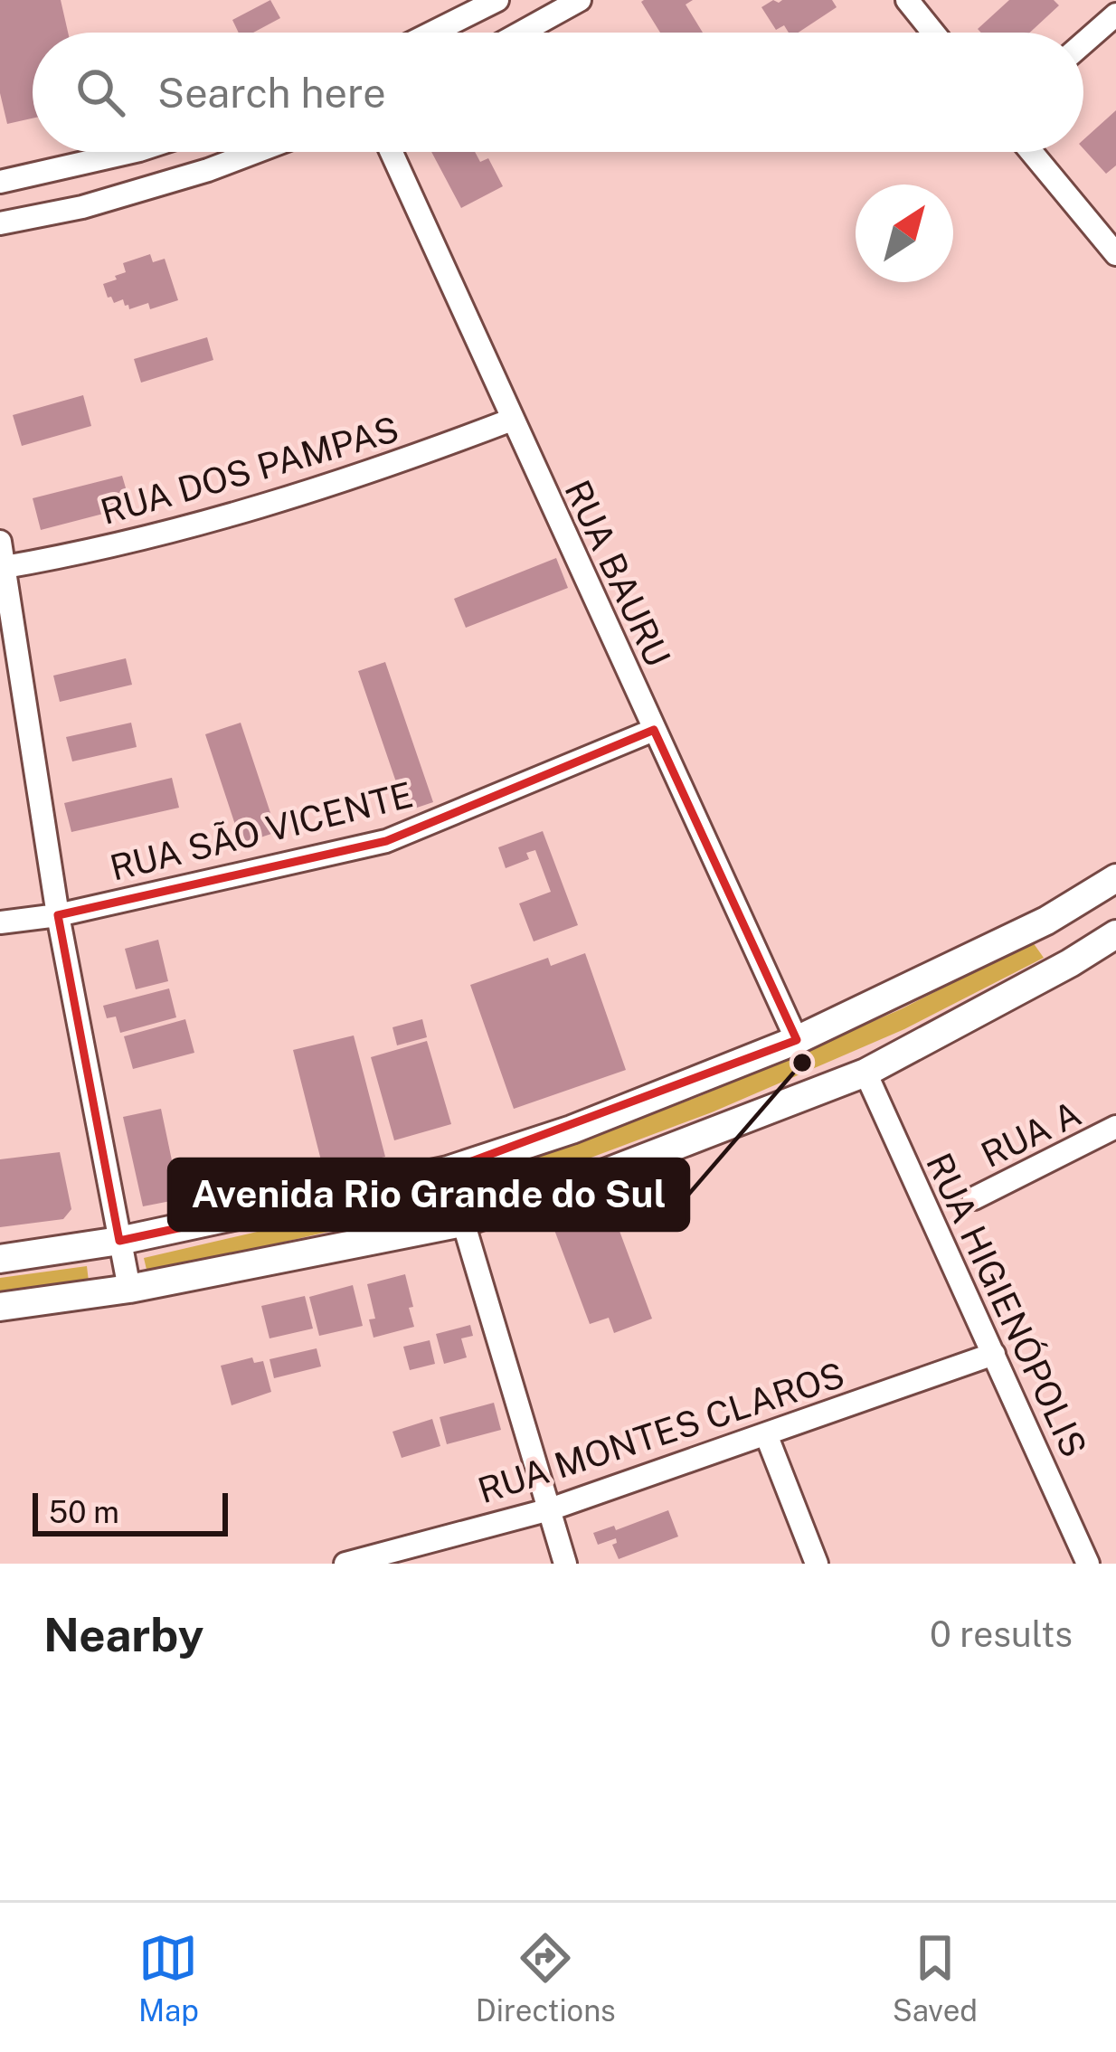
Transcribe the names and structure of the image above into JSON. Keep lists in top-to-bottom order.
{
  "streets": {
    "street": [
      "RUA DOS PAMPAS",
      "RUA BAURU",
      "RUA SÃO VICENTE",
      "RUA A",
      "RUA HIGIENÓPOLIS",
      "RUA MONTES CLAROS"
    ]
  },
  "crossings": [
    ["RUA DOS PAMPAS", "RUA BAURU"],
    ["RUA BAURU", "RUA SÃO VICENTE"],
    ["RUA HIGIENÓPOLIS", "RUA MONTES CLAROS"]
  ],
  "places": ["Avenida Rio Grande do Sul"],
  "scale_bar": "50 m",
  "north": "top right",
  "page": {
    "search": "Search here",
    "scale": "50 m",
    "heading": ["Nearby", "0 results"],
    "nav": ["Map", "Directions", "Saved"]
  }
}
